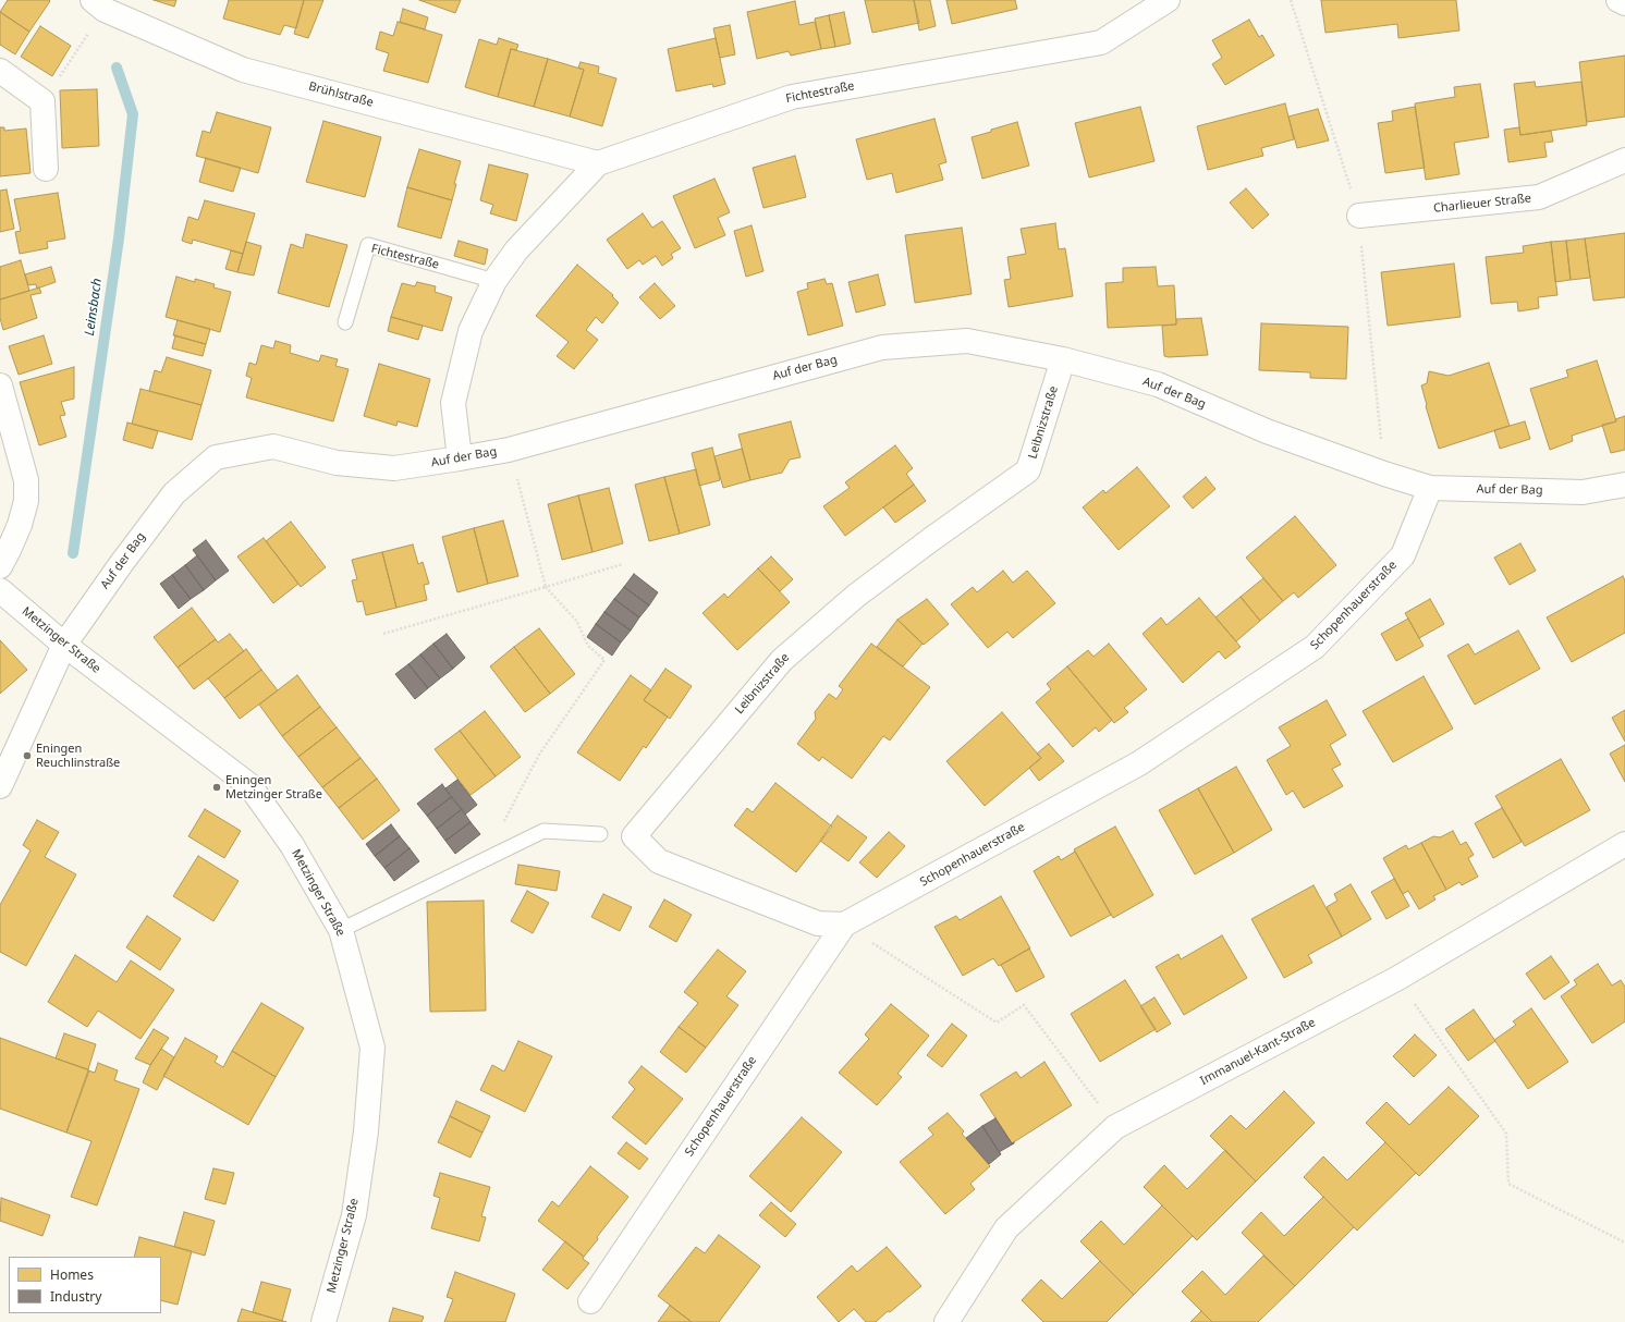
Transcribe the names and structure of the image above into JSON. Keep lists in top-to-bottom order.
{
  "streets": {
    "street": [
      "Fichtestraße",
      "Brühlstraße",
      "Charlieuer Straße",
      "Auf der Bag",
      "Leibnizstraße",
      "Schopenhauerstraße",
      "Metzinger Straße",
      "Immanuel-Kant-Straße"
    ]
  },
  "crossings": [
    ["Fichtestraße", "Brühlstraße"],
    ["Fichtestraße", "Auf der Bag"],
    ["Auf der Bag", "Leibnizstraße"],
    ["Auf der Bag", "Schopenhauerstraße"],
    ["Auf der Bag", "Metzinger Straße"],
    ["Leibnizstraße", "Schopenhauerstraße"]
  ],
  "water": ["Leinsbach"],
  "places": ["Eningen Reuchlinstraße", "Eningen Metzinger Straße"],
  "legend": ["Homes", "Industry"]
}
